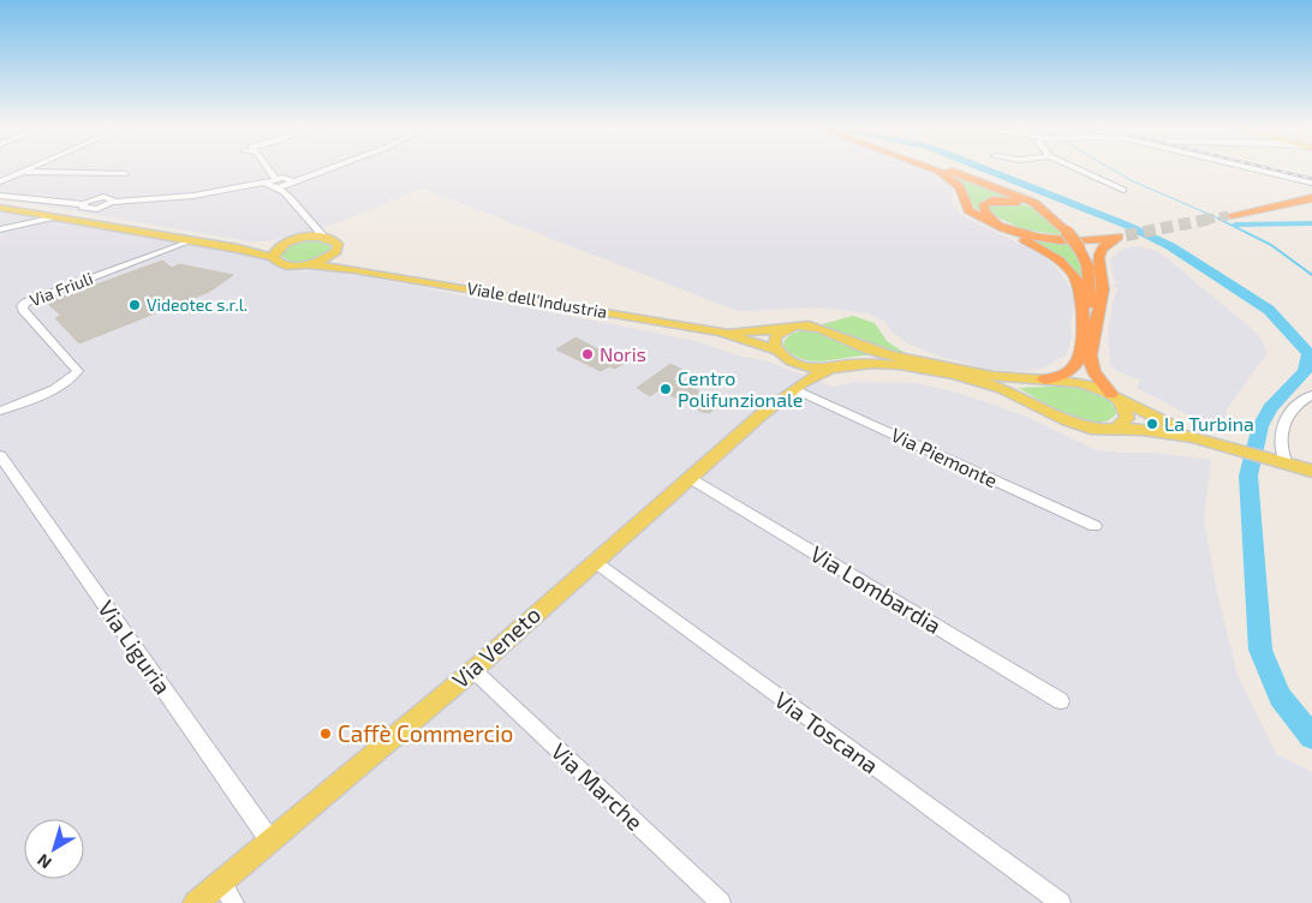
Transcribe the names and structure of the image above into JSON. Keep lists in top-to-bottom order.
{
  "streets": {
    "main road": ["Viale dell'Industria", "Via Veneto"],
    "street": [
      "Via Friuli",
      "Via Piemonte",
      "Via Lombardia",
      "Via Liguria",
      "Via Toscana",
      "Via Marche"
    ]
  },
  "crossings": [
    ["Via Friuli", "Viale dell'Industria"],
    ["Viale dell'Industria", "Via Veneto"],
    ["Via Piemonte", "Via Veneto"],
    ["Via Lombardia", "Via Veneto"],
    ["Via Liguria", "Via Veneto"],
    ["Via Veneto", "Via Toscana"],
    ["Via Veneto", "Via Marche"]
  ],
  "places": [
    "Videotec s.r.l.",
    "Noris",
    "Centro Polifunzionale",
    "La Turbina",
    "Caffè Commercio"
  ],
  "north": "bottom left"
}
